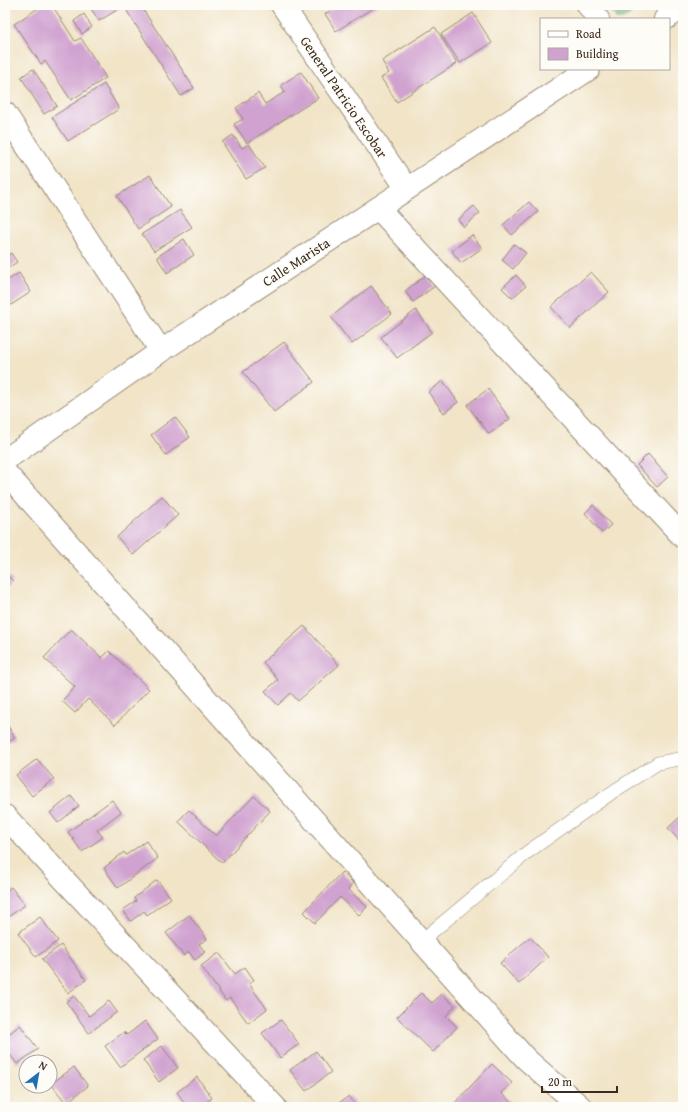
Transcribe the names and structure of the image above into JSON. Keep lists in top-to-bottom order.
{
  "streets": {
    "street": ["General Patricio Escobar", "Calle Marista"]
  },
  "crossings": [
    ["General Patricio Escobar", "Calle Marista"]
  ],
  "legend": ["Road", "Building"],
  "scale_bar": "20 m",
  "north": "top right"
}
